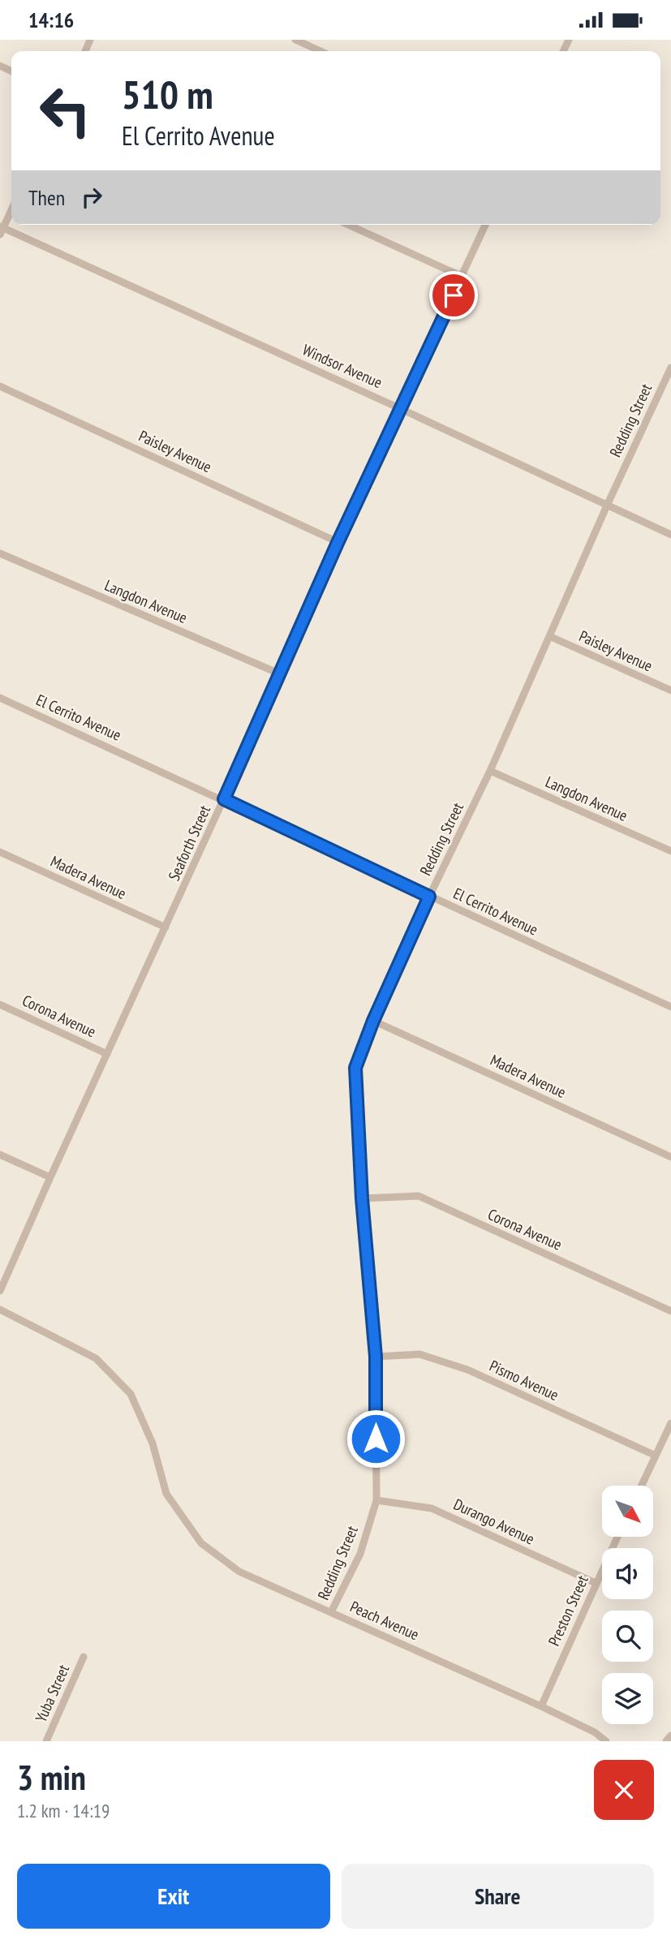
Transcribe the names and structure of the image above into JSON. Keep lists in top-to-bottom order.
{
  "streets": {
    "street": [
      "Windsor Avenue",
      "Redding Street",
      "Paisley Avenue",
      "Langdon Avenue",
      "El Cerrito Avenue",
      "Seaforth Street",
      "Madera Avenue",
      "Corona Avenue",
      "Pismo Avenue",
      "Durango Avenue",
      "Preston Street",
      "Peach Avenue",
      "Yuba Street"
    ]
  },
  "crossings": [
    ["Windsor Avenue", "Redding Street"],
    ["Windsor Avenue", "Seaforth Street"],
    ["Redding Street", "Paisley Avenue"],
    ["Redding Street", "Langdon Avenue"],
    ["Redding Street", "El Cerrito Avenue"],
    ["Redding Street", "Madera Avenue"],
    ["Redding Street", "Corona Avenue"],
    ["Redding Street", "Pismo Avenue"],
    ["Redding Street", "Durango Avenue"],
    ["Redding Street", "Peach Avenue"],
    ["Paisley Avenue", "Seaforth Street"],
    ["Langdon Avenue", "Seaforth Street"],
    ["El Cerrito Avenue", "Seaforth Street"],
    ["Seaforth Street", "Madera Avenue"],
    ["Seaforth Street", "Corona Avenue"],
    ["Durango Avenue", "Preston Street"],
    ["Preston Street", "Peach Avenue"]
  ],
  "north": "bottom right",
  "page": {
    "status": "14:16",
    "turn": ["510 m", "El Cerrito Avenue"],
    "then": "Then",
    "heading": ["3 min", "1.2 km · 14:19"],
    "buttons": ["Exit", "Share"]
  }
}
